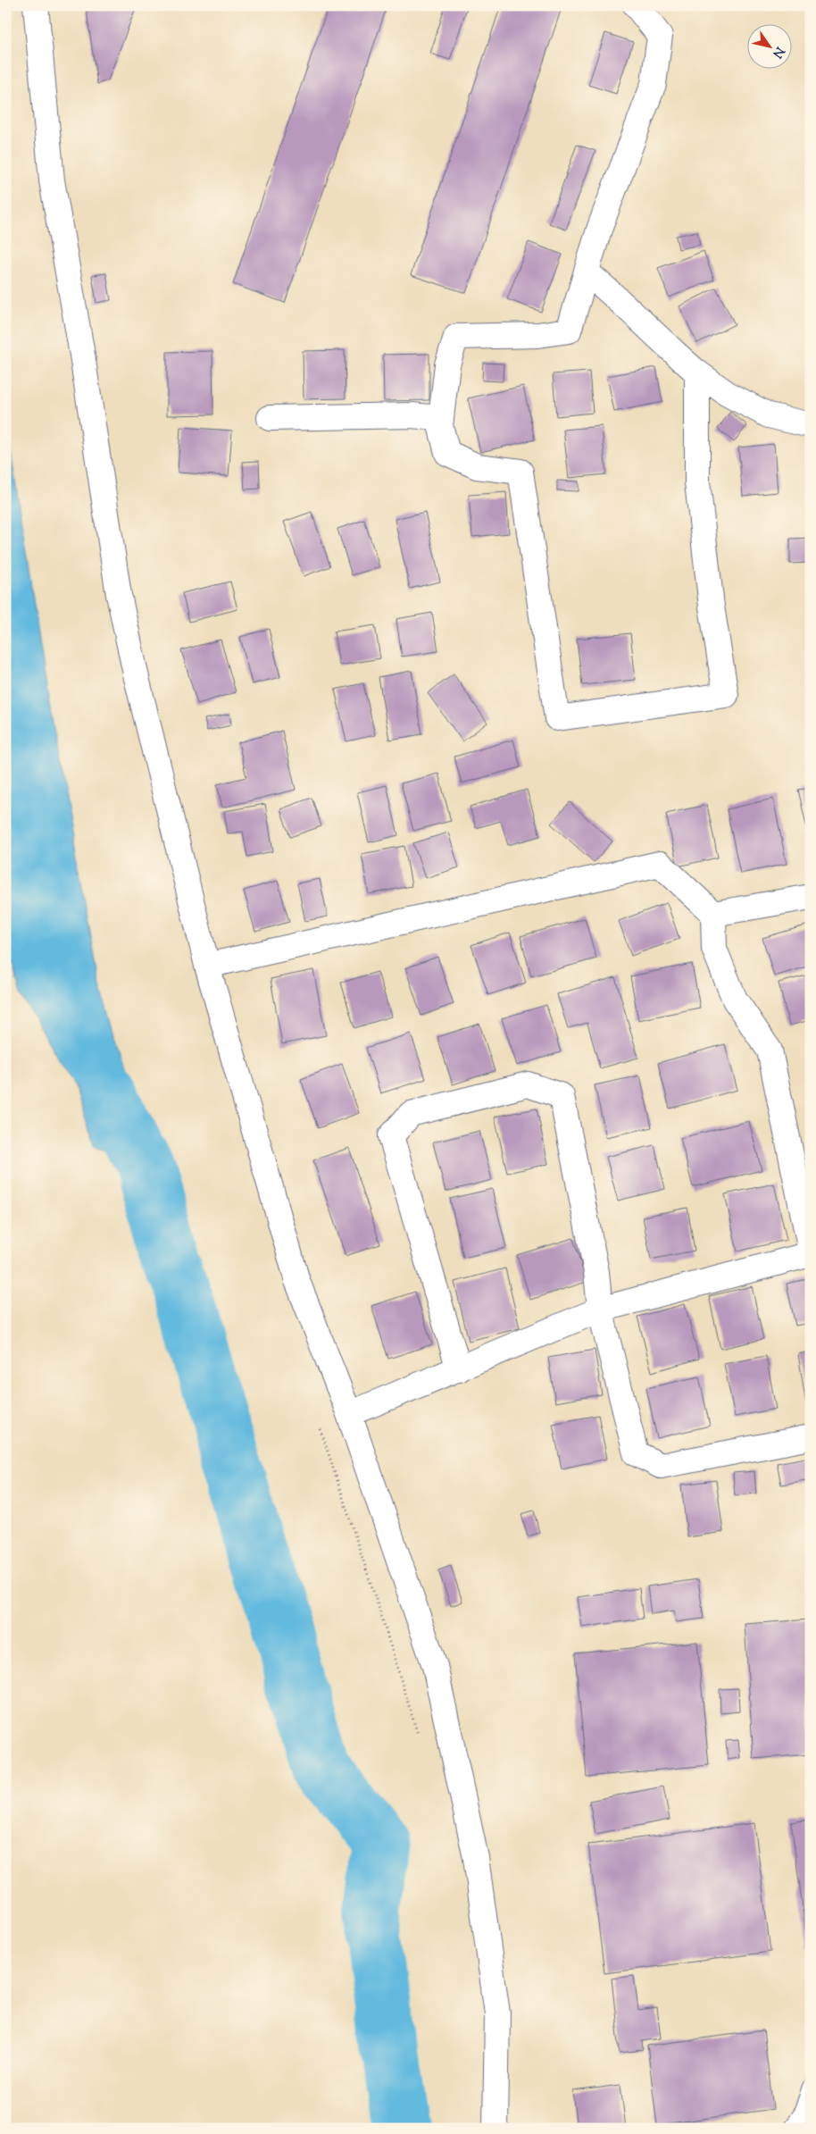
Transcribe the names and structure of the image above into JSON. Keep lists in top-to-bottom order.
{
  "north": "bottom right"
}
